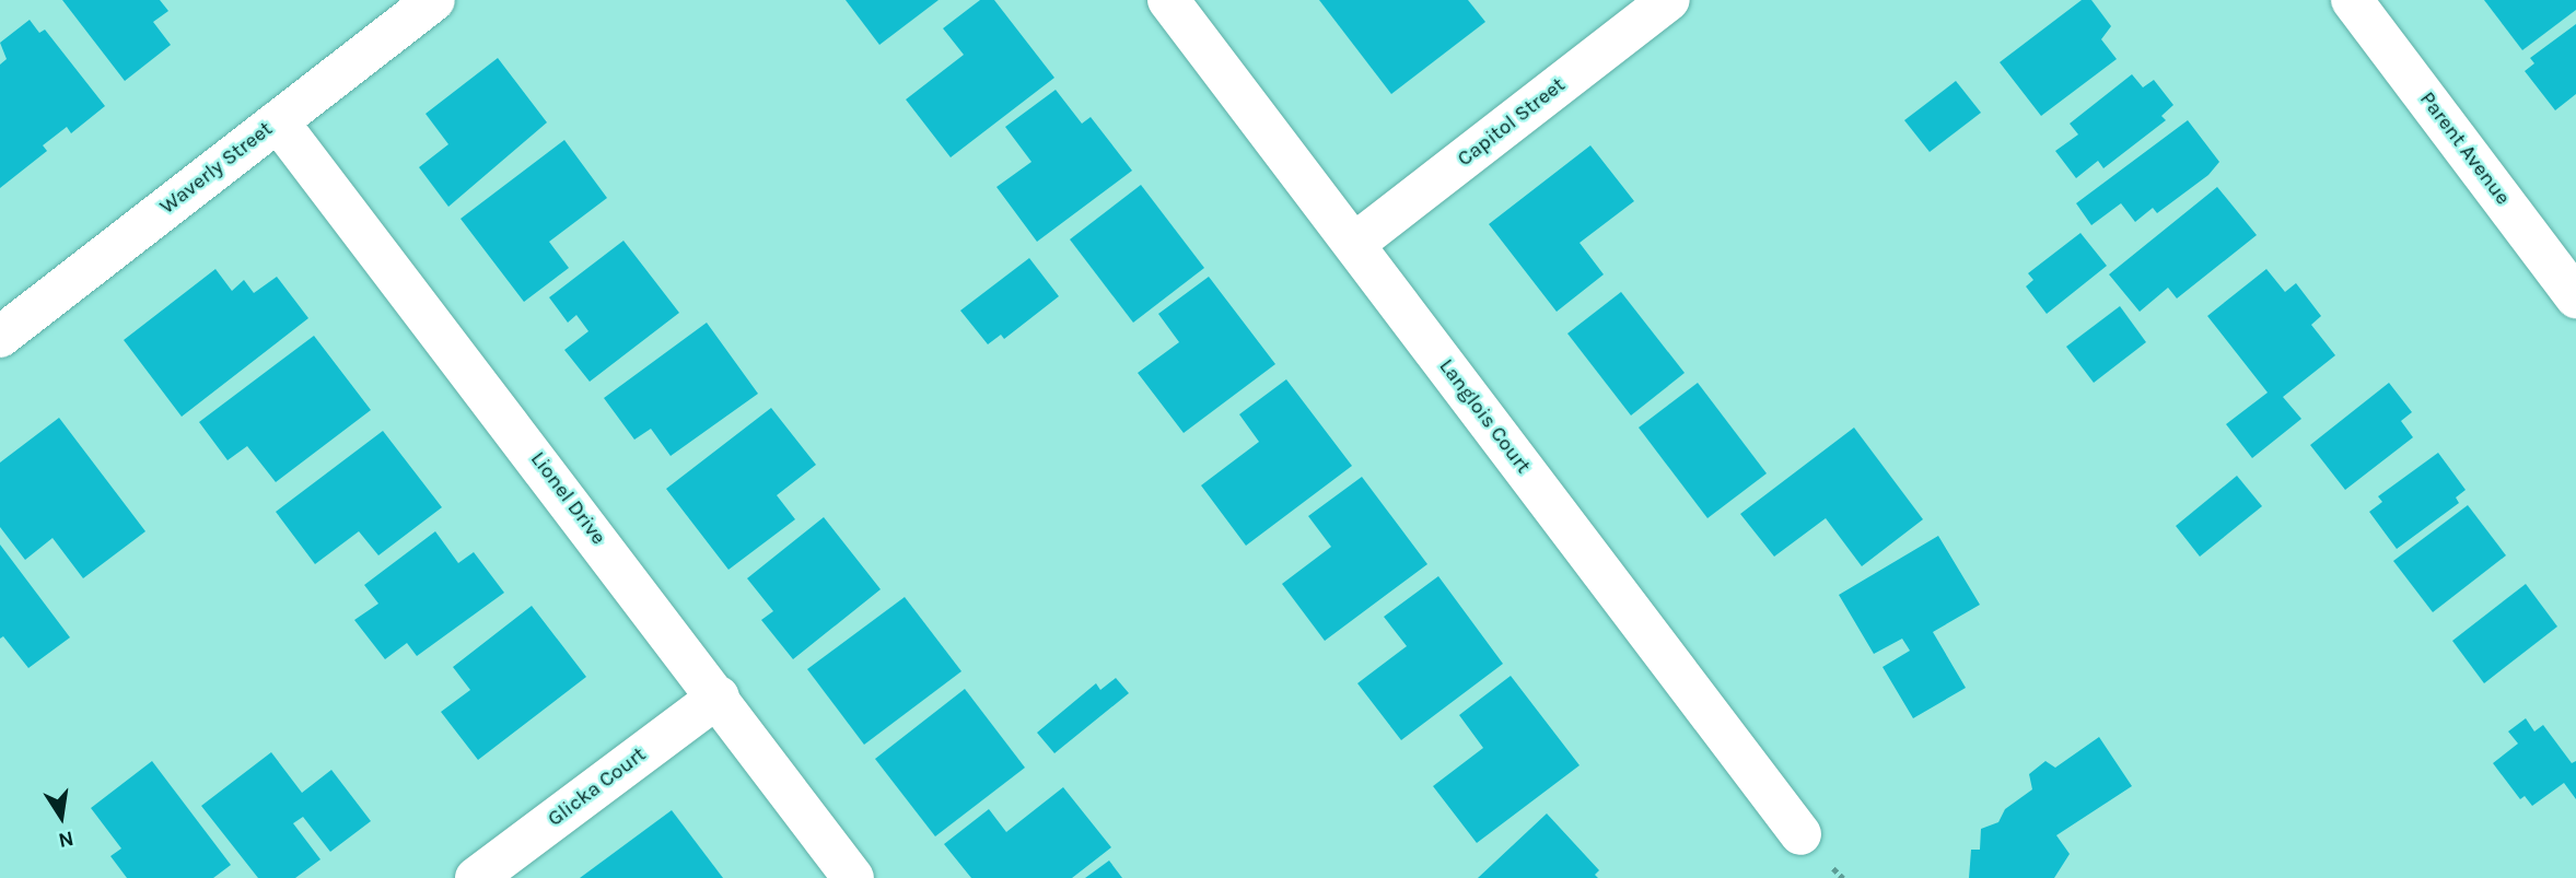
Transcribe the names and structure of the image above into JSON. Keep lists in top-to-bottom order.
{
  "streets": {
    "street": [
      "Capitol Street",
      "Parent Avenue",
      "Waverly Street",
      "Langlois Court",
      "Lionel Drive",
      "Glicka Court"
    ]
  },
  "crossings": [
    ["Capitol Street", "Langlois Court"],
    ["Waverly Street", "Lionel Drive"],
    ["Lionel Drive", "Glicka Court"]
  ],
  "north": "bottom"
}
